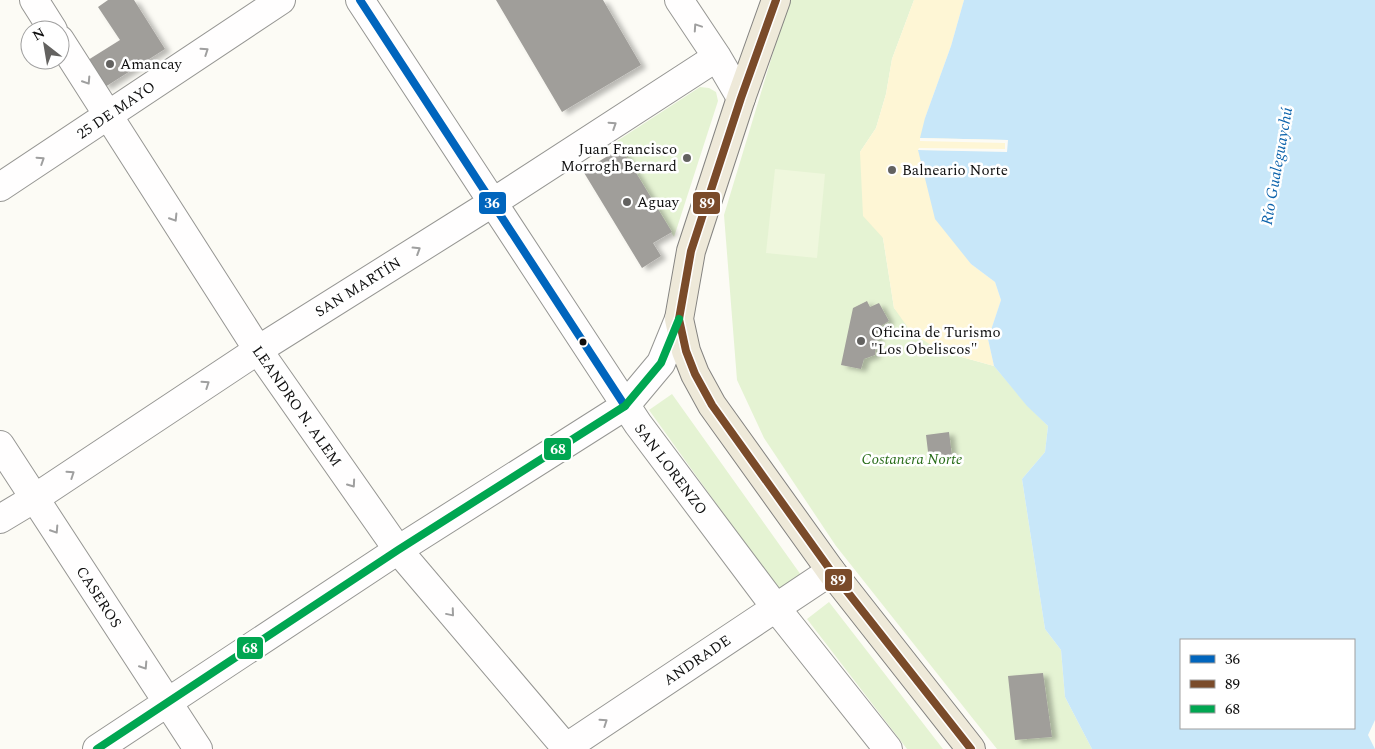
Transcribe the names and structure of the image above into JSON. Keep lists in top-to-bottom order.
{
  "streets": {
    "street": [
      "25 DE MAYO",
      "SAN MARTÍN",
      "LEANDRO N. ALEM",
      "SAN LORENZO",
      "CASEROS",
      "ANDRADE"
    ]
  },
  "crossings": [
    ["25 DE MAYO", "LEANDRO N. ALEM"],
    ["SAN MARTÍN", "LEANDRO N. ALEM"],
    ["SAN MARTÍN", "SAN LORENZO"],
    ["SAN MARTÍN", "CASEROS"],
    ["LEANDRO N. ALEM", "ANDRADE"],
    ["SAN LORENZO", "ANDRADE"]
  ],
  "one_way": [
    "25 DE MAYO",
    "LEANDRO N. ALEM",
    "CASEROS",
    "ANDRADE"
  ],
  "water": ["Río Gualeguaychú"],
  "parks": ["Costanera Norte"],
  "places": [
    "Amancay",
    "Juan Francisco Morrogh Bernard",
    "Balneario Norte",
    "Aguay",
    "Oficina de Turismo \"Los Obeliscos\""
  ],
  "lines": ["transit line 36", "transit line 89", "transit line 68"],
  "legend": ["36", "89", "68"],
  "north": "top left"
}
